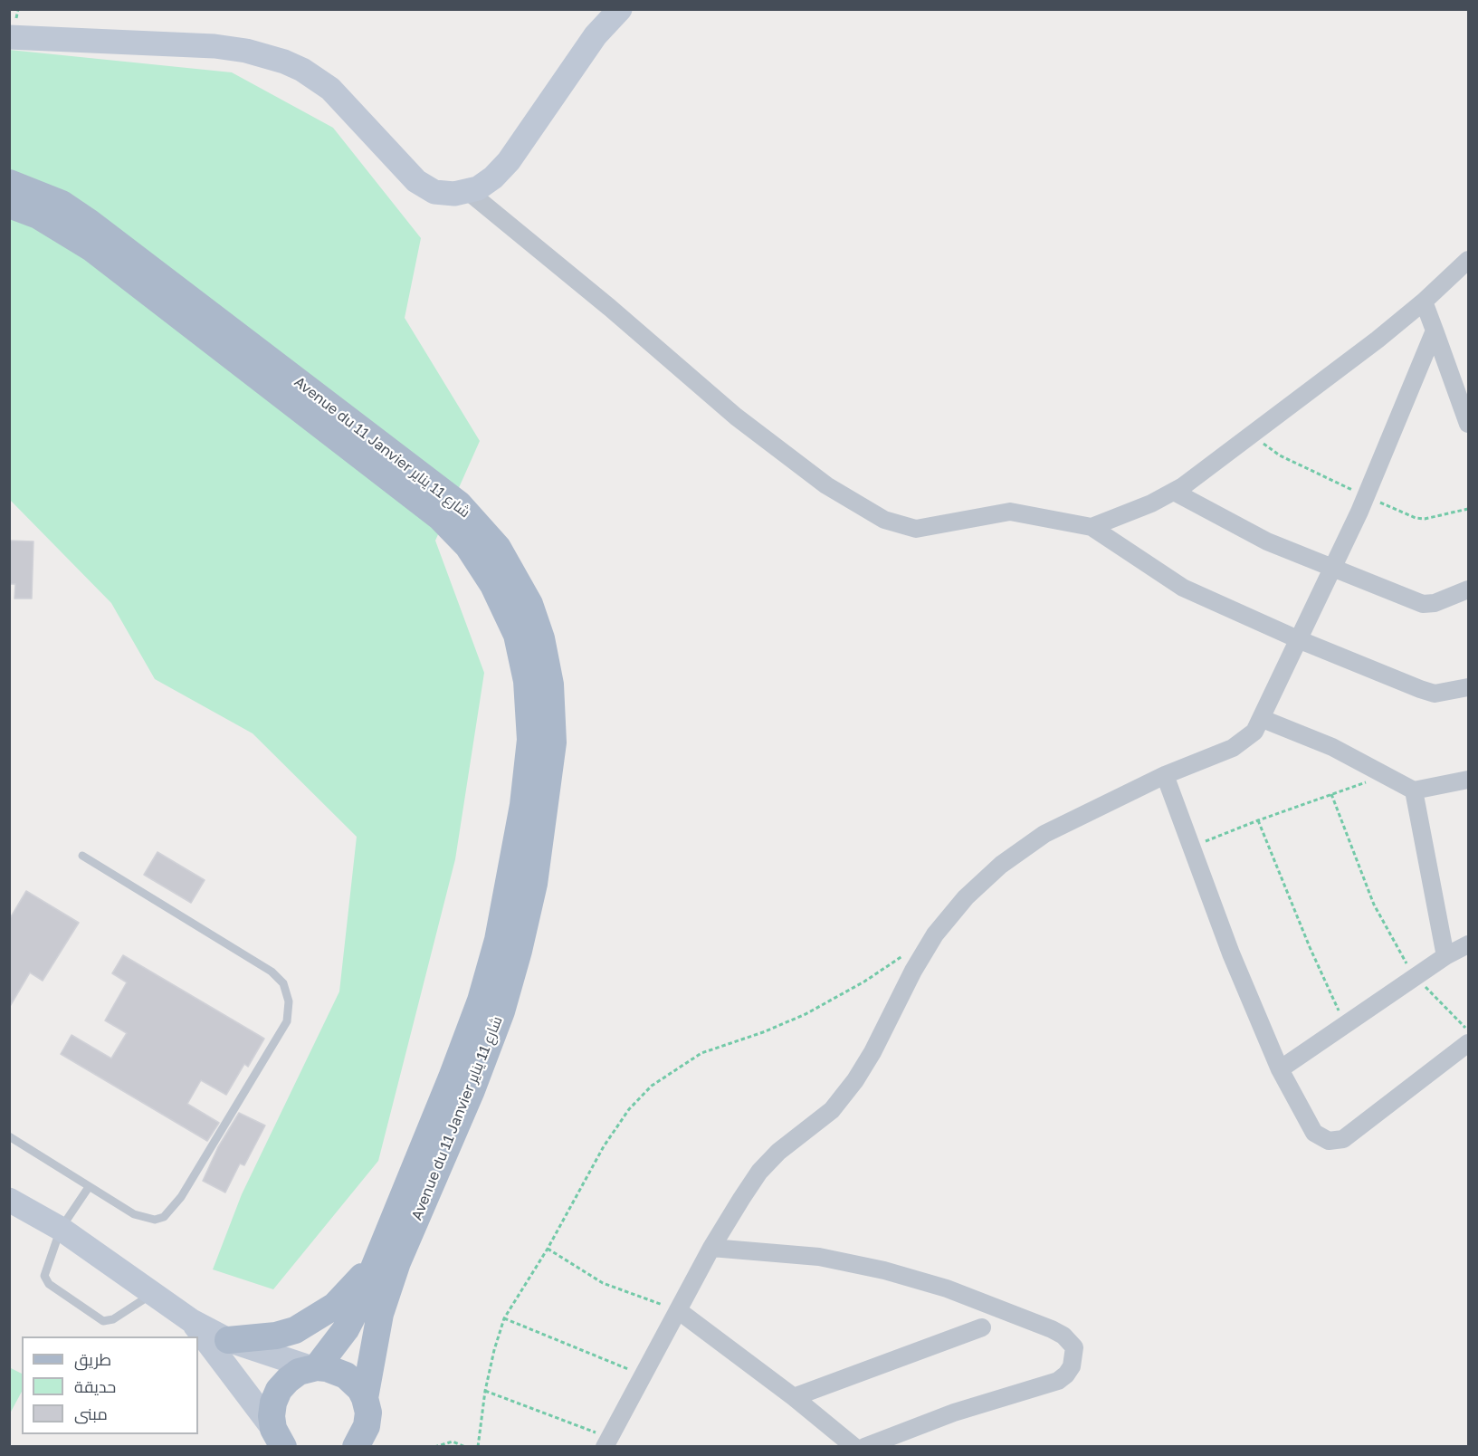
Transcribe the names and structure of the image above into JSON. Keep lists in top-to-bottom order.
{
  "streets": {
    "main road": ["Avenue du 11 Janvier شارع 11 يناير"]
  },
  "legend": ["طريق", "حديقة", "مبنى"]
}
